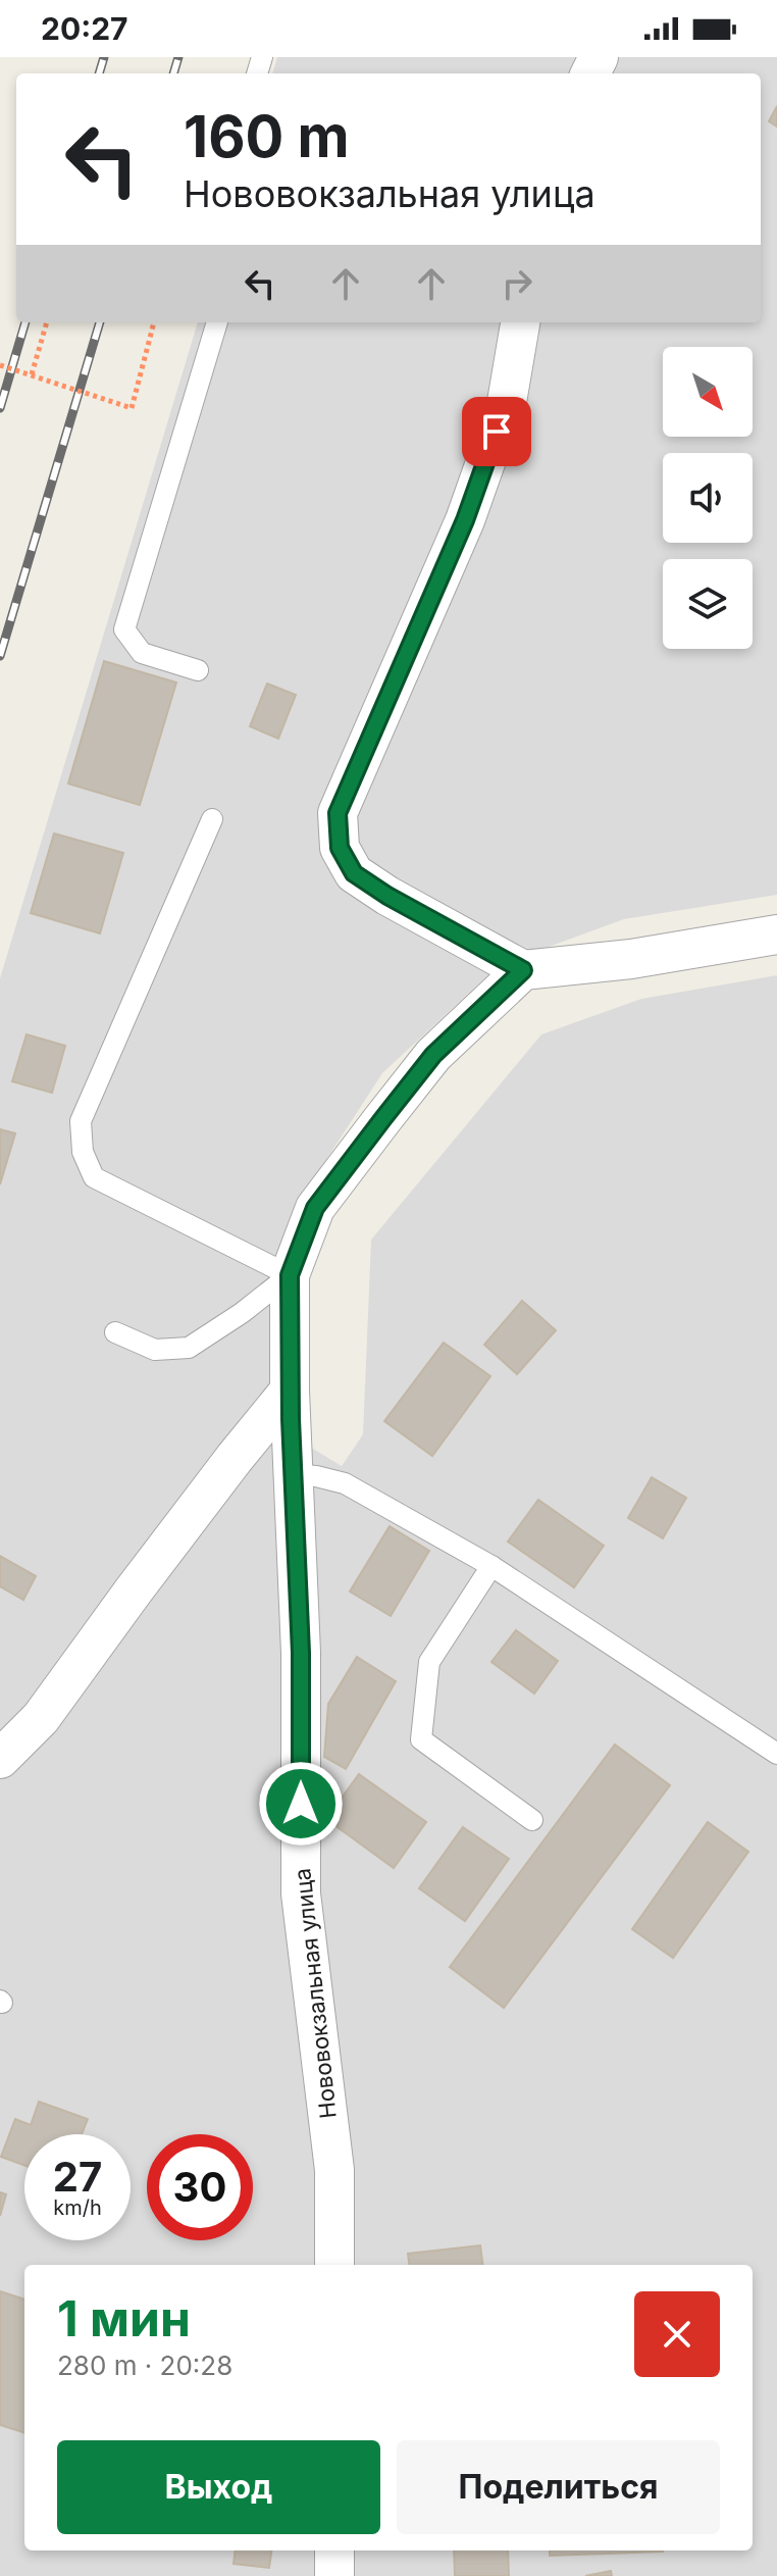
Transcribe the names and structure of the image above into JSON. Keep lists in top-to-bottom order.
{
  "streets": {
    "street": ["Нововокзальная улица"]
  },
  "north": "bottom right",
  "page": {
    "status": "20:27",
    "turn": ["160 m", "Нововокзальная улица"],
    "speed": "27 km/h",
    "limit": "30",
    "heading": ["1 мин", "280 m · 20:28"],
    "buttons": ["Выход", "Поделиться"]
  }
}
